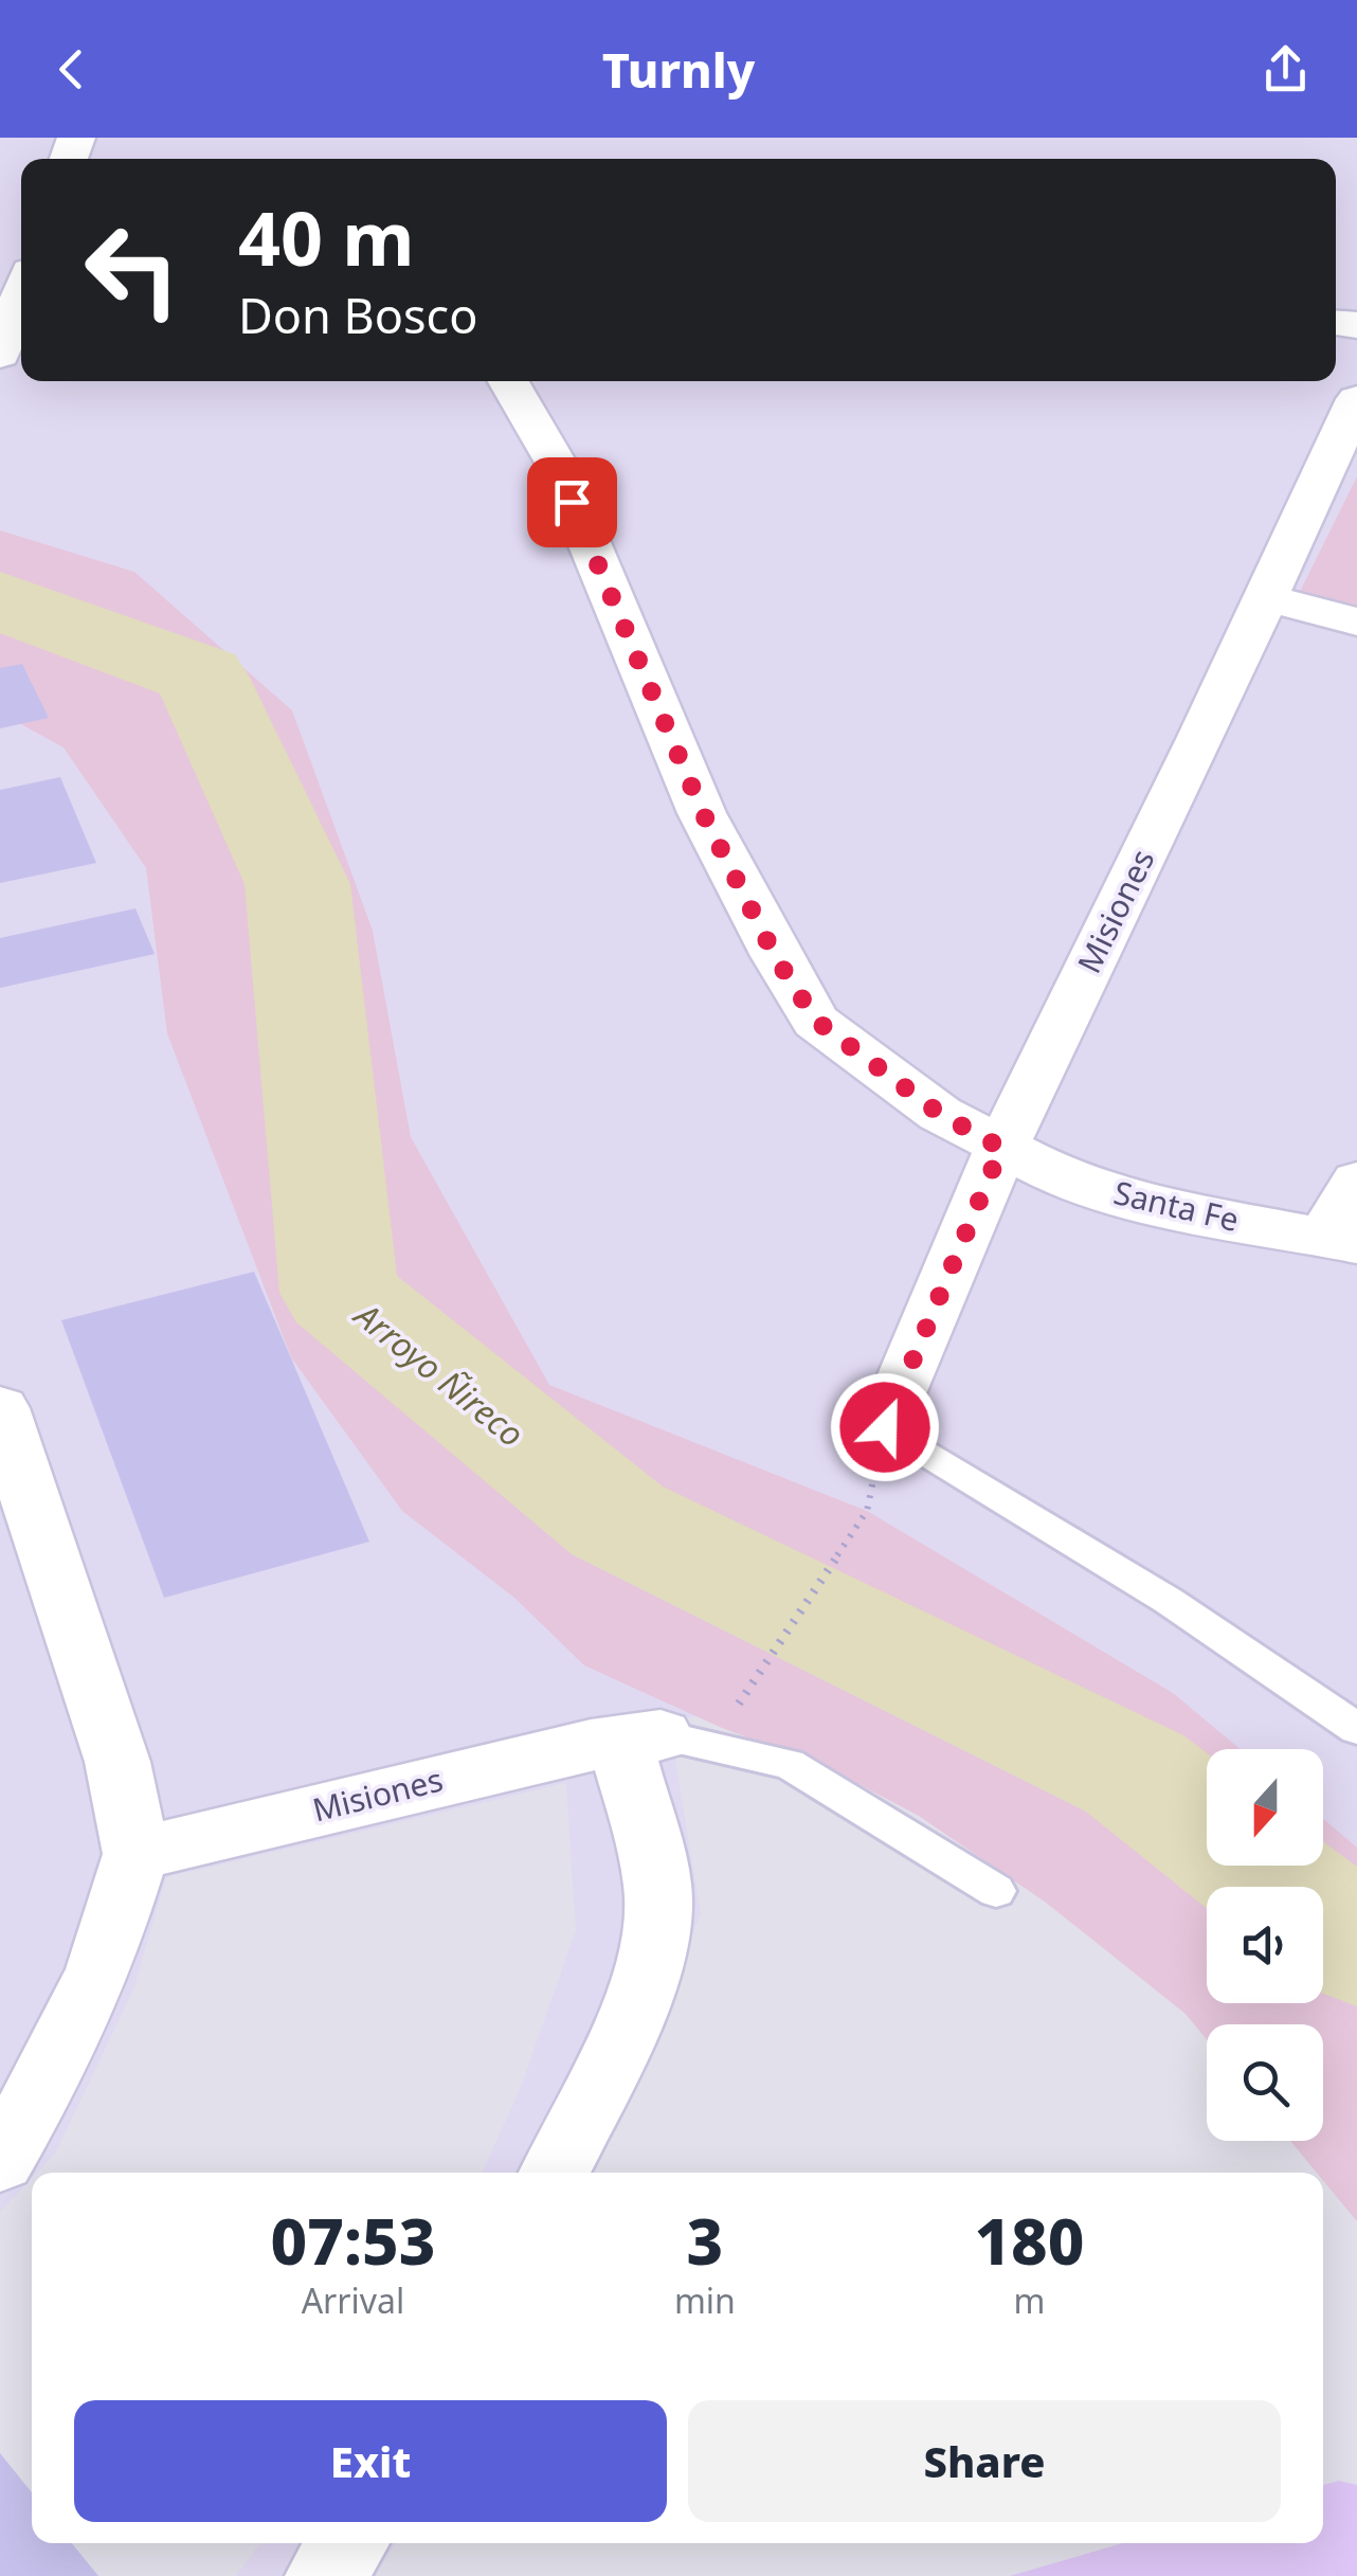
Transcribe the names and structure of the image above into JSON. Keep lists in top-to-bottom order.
{
  "streets": {
    "street": ["Misiones", "Santa Fe"]
  },
  "crossings": [
    ["Misiones", "Santa Fe"]
  ],
  "water": ["Arroyo Ñireco"],
  "north": "bottom",
  "page": {
    "header": "Turnly",
    "turn": ["40 m", "Don Bosco"],
    "eta": [
      "07:53",
      "Arrival",
      "3",
      "min",
      "180",
      "m"
    ],
    "buttons": ["Exit", "Share"]
  }
}
